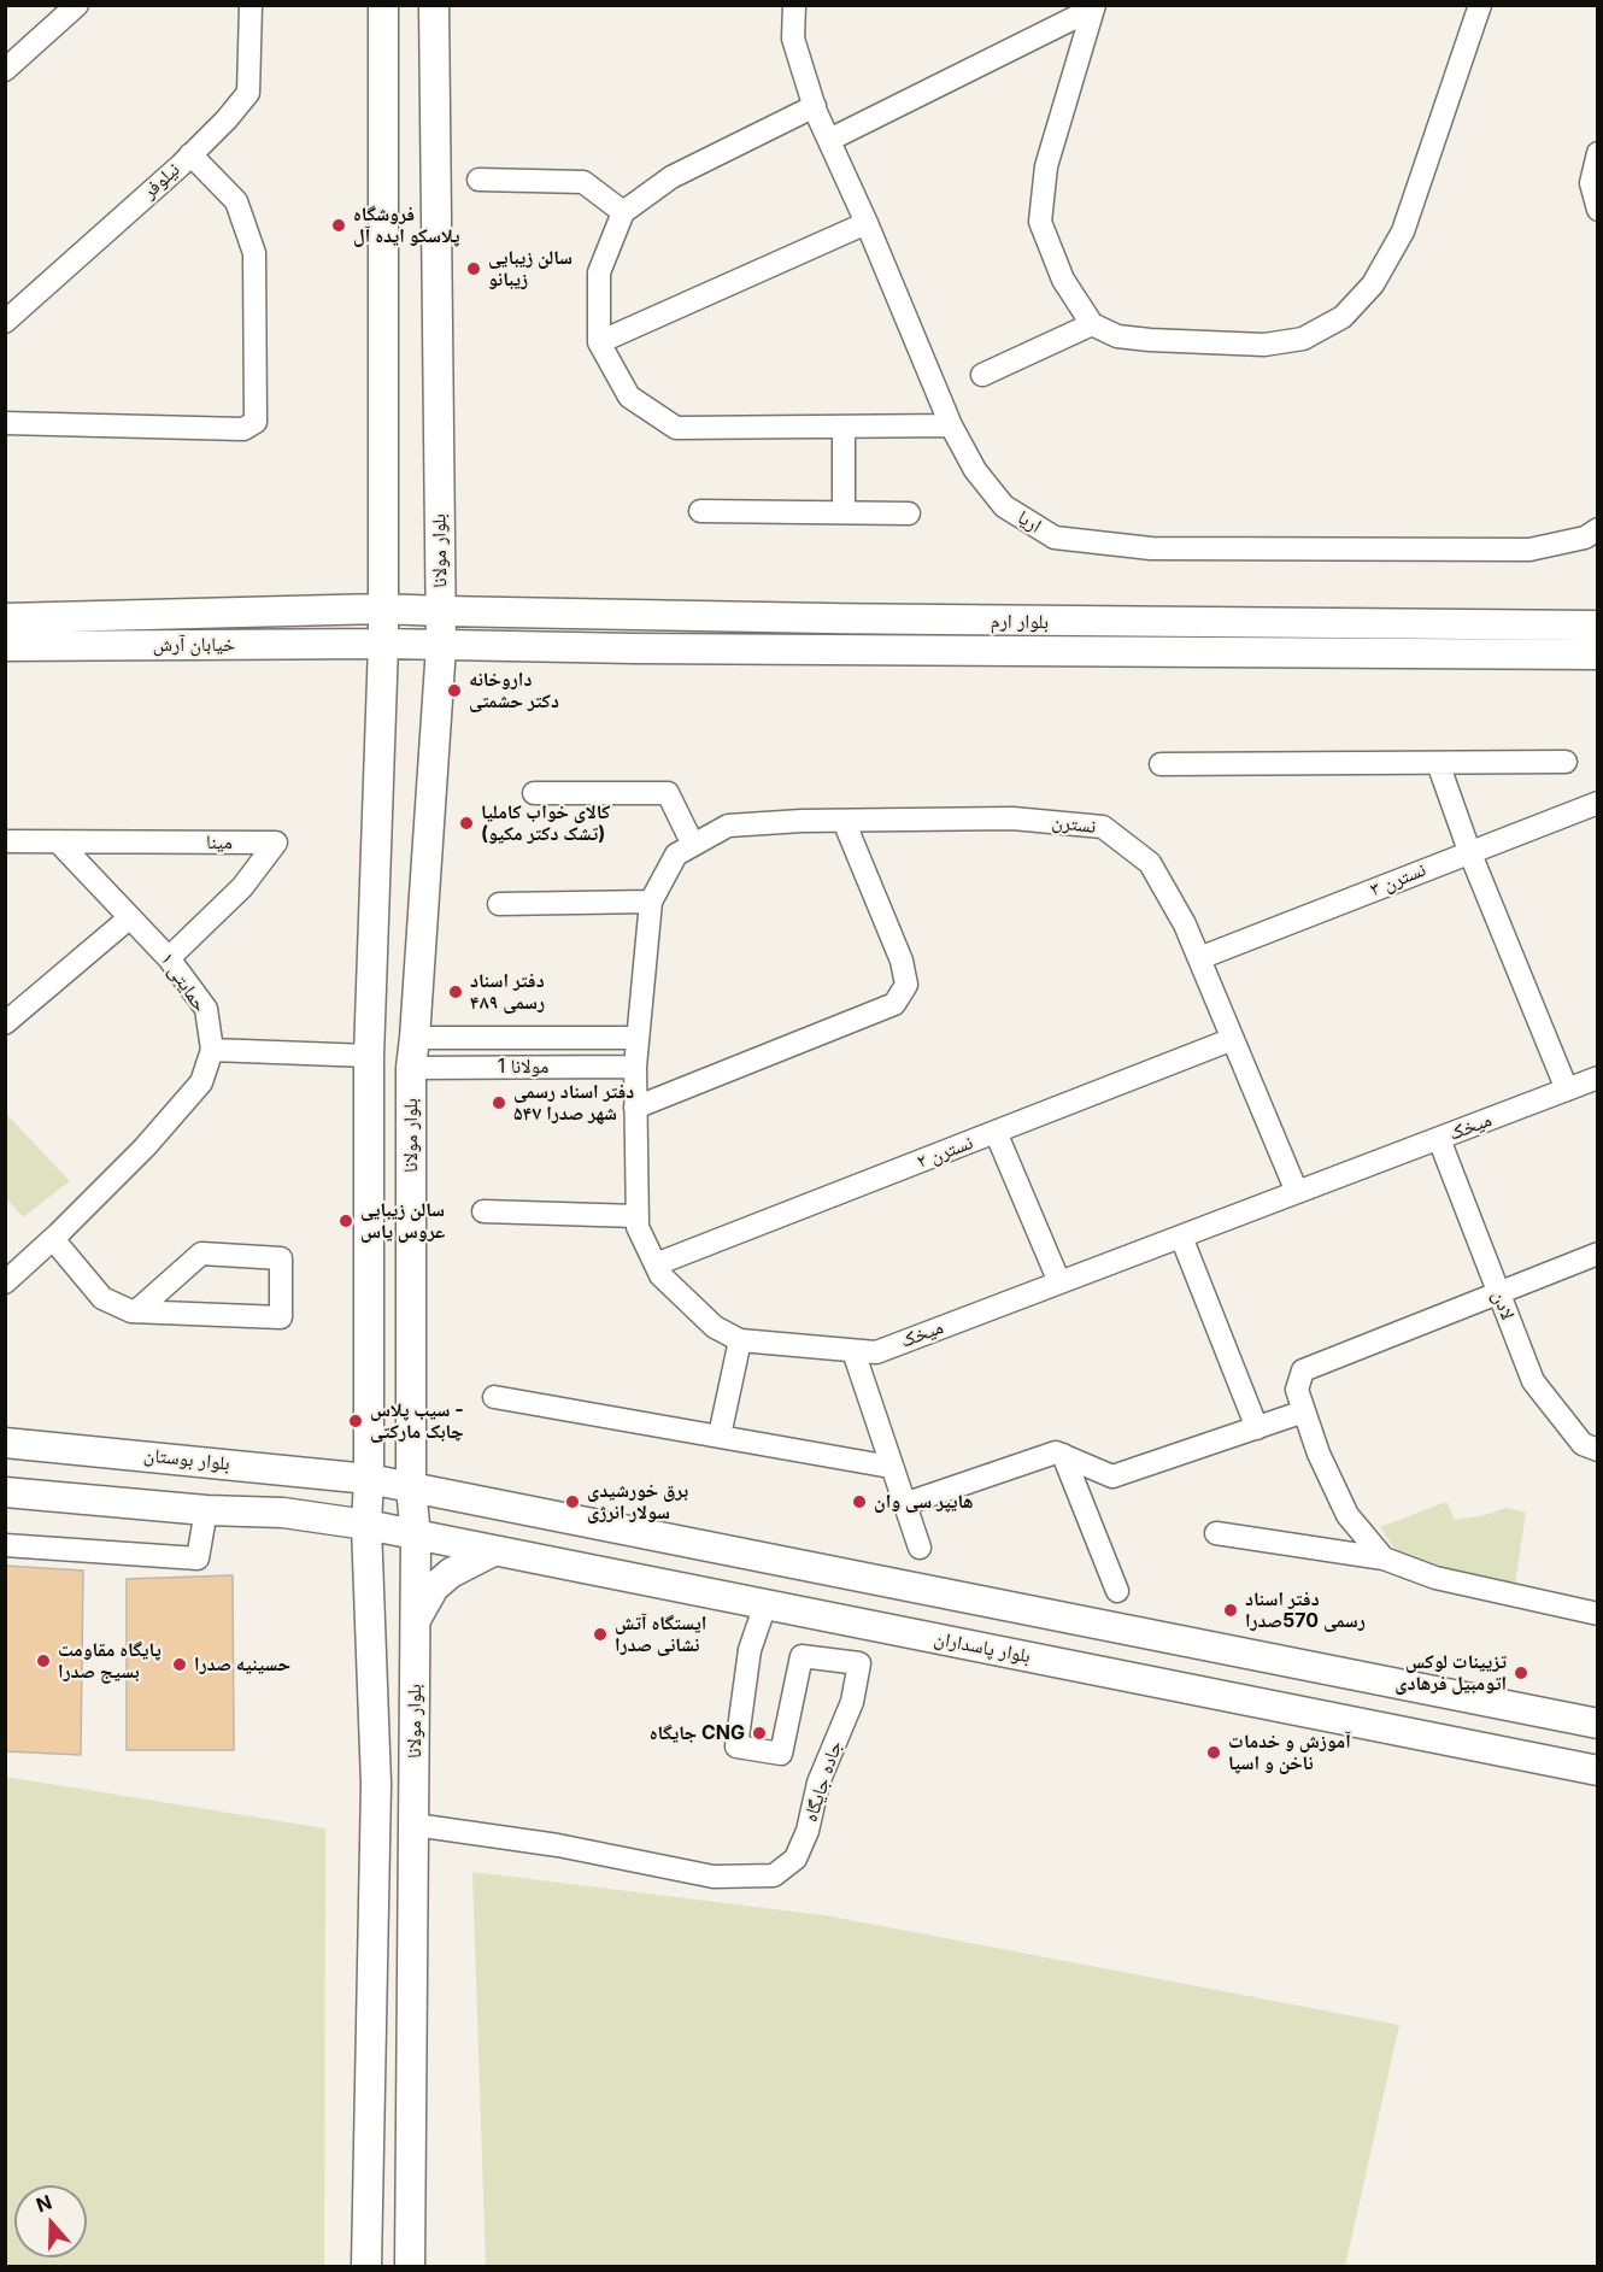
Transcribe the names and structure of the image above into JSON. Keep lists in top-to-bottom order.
{
  "streets": {
    "main road": [
      "بلوار مولانا",
      "بلوار ارم",
      "خیابان آرش",
      "بلوار بوستان",
      "بلوار پاسداران"
    ],
    "street": [
      "نیلوفر",
      "اریا",
      "نسترن",
      "مینا",
      "نسترن ۳",
      "حمایتی ۱",
      "مولانا 1",
      "میخک",
      "نسترن ۲",
      "لادن",
      "جاده جایگاه"
    ]
  },
  "crossings": [
    ["بلوار مولانا", "بلوار ارم"],
    ["بلوار مولانا", "خیابان آرش"],
    ["بلوار مولانا", "مولانا 1"],
    ["بلوار مولانا", "بلوار بوستان"],
    ["بلوار مولانا", "بلوار پاسداران"],
    ["بلوار مولانا", "جاده جایگاه"],
    ["بلوار ارم", "خیابان آرش"],
    ["نسترن", "نسترن ۳"],
    ["نسترن", "میخک"],
    ["نسترن", "نسترن ۲"],
    ["مینا", "حمایتی ۱"],
    ["مولانا 1", "میخک"],
    ["میخک", "نسترن ۲"],
    ["میخک", "لادن"],
    ["بلوار پاسداران", "جاده جایگاه"]
  ],
  "places": [
    "فروشگاه پلاسکو ایده آل",
    "سالن‌ زیبایی زیبانو",
    "داروخانه دکتر حشمتی",
    "کالای خواب کاملیا (تشک دکتر مکیو)",
    "دفتر اسناد رسمی ۴۸۹",
    "دفتر اسناد رسمی ۵۴۷ شهر صدرا",
    "سالن زیبایی عروس یاس",
    "سیب پلاس - چابک مارکتی",
    "برق خورشیدی سولار انرژی",
    "هایپر سی وان",
    "دفتر اسناد رسمی 570صدرا",
    "ایستگاه آتش نشانی صدرا",
    "پایگاه مقاومت بسیج صدرا",
    "حسینیه صدرا",
    "تزیینات لوکس اتومبیل فرهادی",
    "جایگاه CNG",
    "آموزش و خدمات ناخن و اسپا"
  ],
  "north": "top"
}
